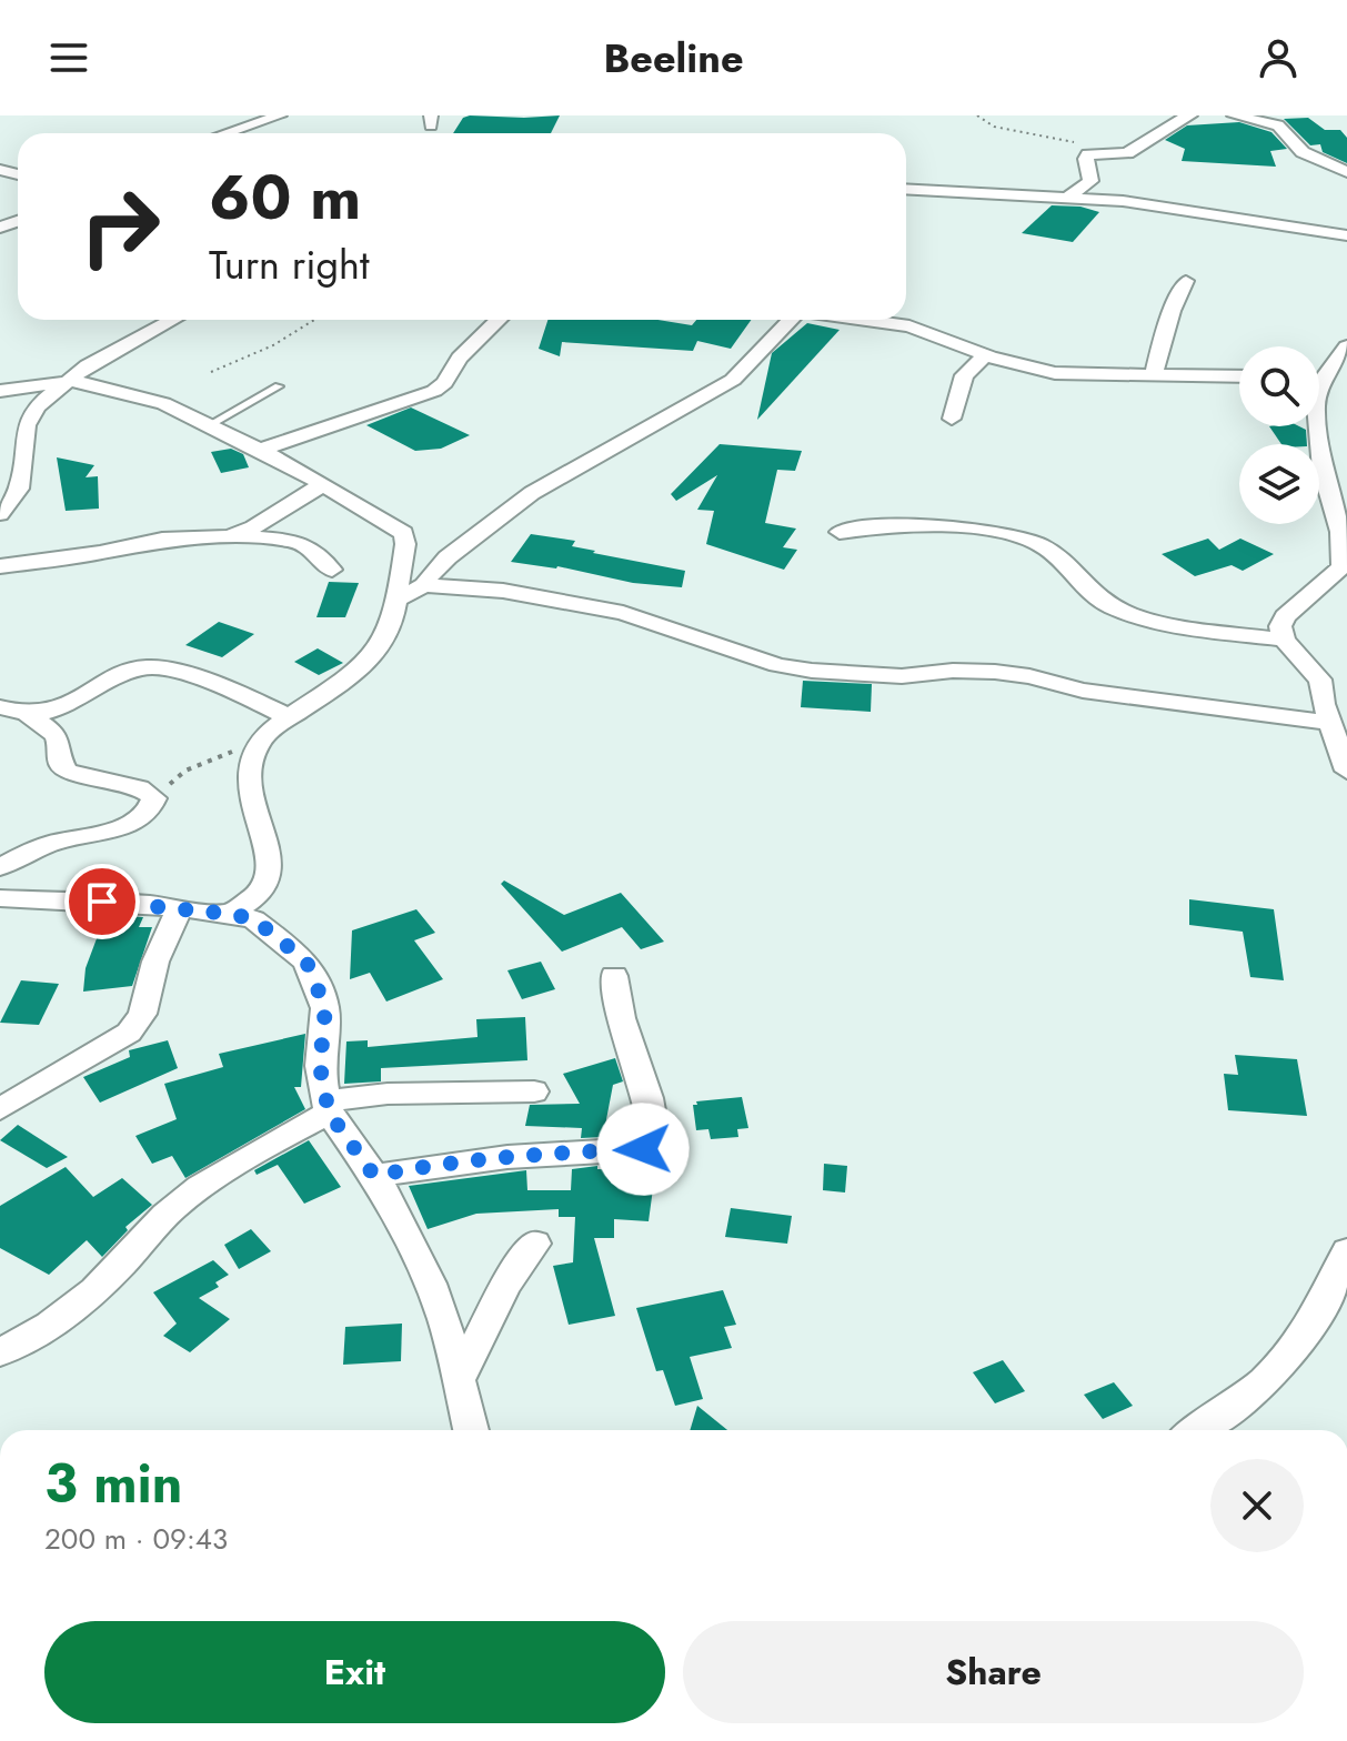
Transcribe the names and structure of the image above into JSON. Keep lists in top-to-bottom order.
{
  "page": {
    "header": "Beeline",
    "turn": ["60 m", "Turn right"],
    "heading": ["3 min", "200 m · 09:43"],
    "buttons": ["Exit", "Share"]
  }
}
